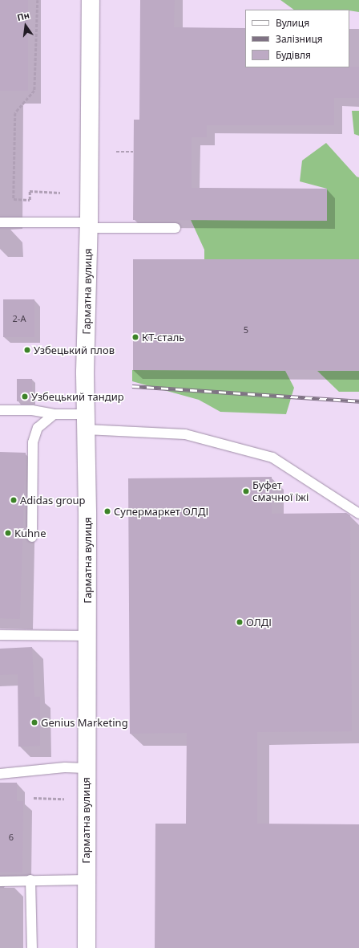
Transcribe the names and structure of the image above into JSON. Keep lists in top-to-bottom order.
{
  "streets": {
    "street": ["Гарматна вулиця"]
  },
  "places": [
    "КТ-сталь",
    "Узбецький плов",
    "Узбецький тандир",
    "Буфет смачної їжі",
    "Adidas group",
    "Супермаркет ОЛДІ",
    "Kuhne",
    "ОЛДІ",
    "Genius Marketing"
  ],
  "house_numbers": ["2-А", "5", "6"],
  "legend": ["Вулиця", "Залізниця", "Будівля"],
  "north": "top"
}
